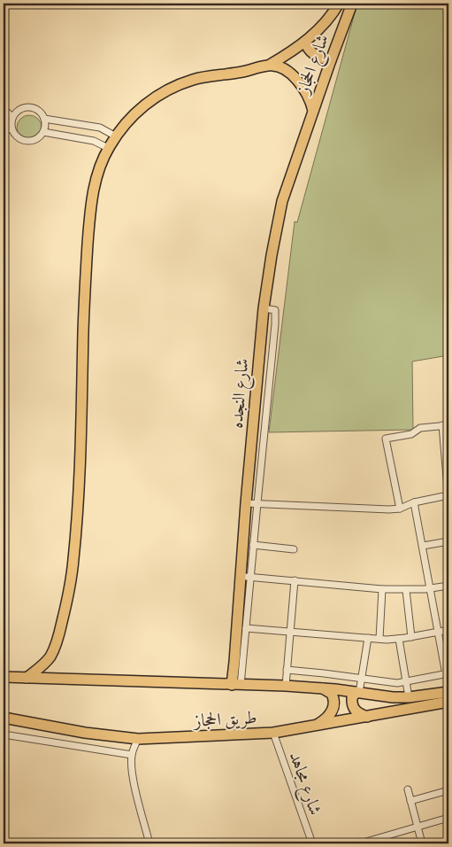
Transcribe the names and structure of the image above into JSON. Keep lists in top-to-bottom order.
{
  "streets": {
    "main road": ["شارع الحجاز", "شارع النجده", "طريق الحجاز"],
    "street": ["شارع مجاهد"]
  },
  "crossings": [
    ["شارع الحجاز", "شارع النجده"],
    ["شارع الحجاز", "طريق الحجاز"],
    ["شارع النجده", "طريق الحجاز"],
    ["طريق الحجاز", "شارع مجاهد"]
  ]
}
